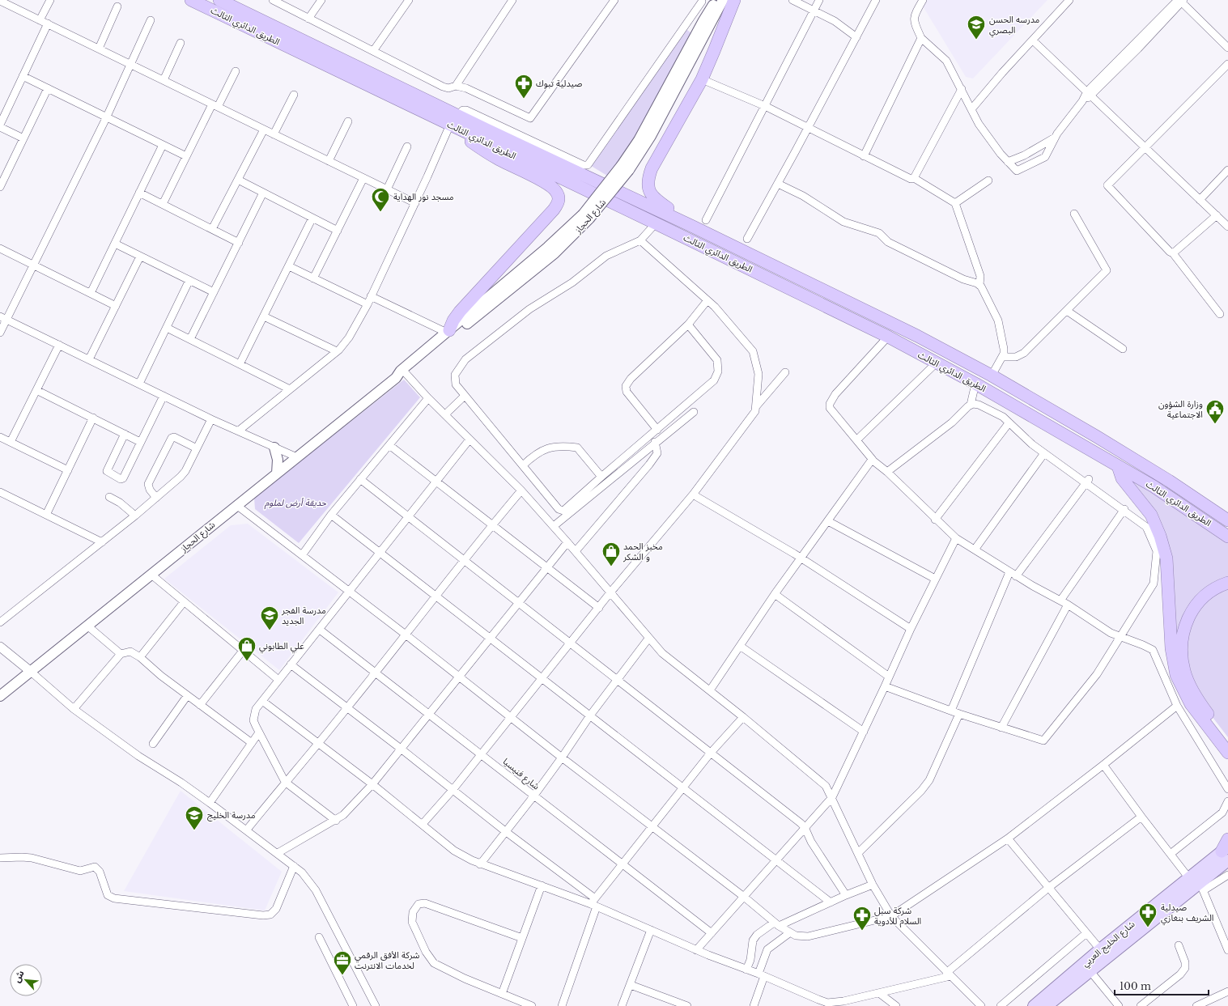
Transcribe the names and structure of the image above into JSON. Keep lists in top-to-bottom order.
{
  "streets": {
    "highway": ["الطريق الدائري الثالث"],
    "main road": ["شارع الحجاز", "شارع الخليج العربي"],
    "street": ["شارع فنيسيا"]
  },
  "parks": ["حديقة أرض لملوم"],
  "places": {
    "school or university": ["مدرسه الحسن البصري", "مدرسة الفجر الجديد", "مدرسة الخليج"],
    "pharmacy": ["صيدلية تبوك", "صيدلية الشريف بنغازي", "شركة سبل السلام للأدوية"],
    "mosque": ["مسجد نور الهداية"],
    "public building": ["وزارة الشؤون الاجتماعية"],
    "shop": ["مخبز الحمد و الشكر", "علي الطابوني"],
    "office": ["شركة الأفق الرقمي لخدمات الانترنت"]
  },
  "scale_bar": "100 m",
  "north": "top left"
}
